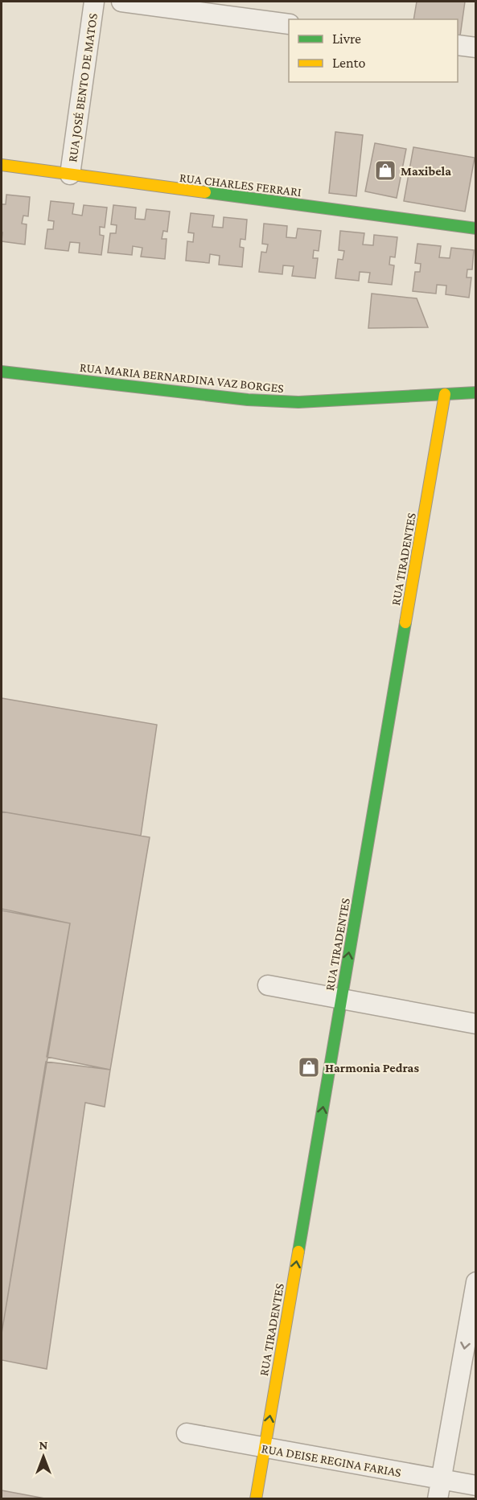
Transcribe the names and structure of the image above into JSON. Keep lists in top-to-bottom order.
{
  "streets": {
    "street": [
      "RUA JOSÉ BENTO DE MATOS",
      "RUA CHARLES FERRARI",
      "RUA MARIA BERNARDINA VAZ BORGES",
      "RUA TIRADENTES",
      "RUA DEISE REGINA FARIAS"
    ]
  },
  "crossings": [
    ["RUA JOSÉ BENTO DE MATOS", "RUA CHARLES FERRARI"],
    ["RUA MARIA BERNARDINA VAZ BORGES", "RUA TIRADENTES"],
    ["RUA TIRADENTES", "RUA DEISE REGINA FARIAS"]
  ],
  "one_way": ["RUA TIRADENTES"],
  "places": {
    "shop": ["Maxibela", "Harmonia Pedras"]
  },
  "legend": ["Livre", "Lento"],
  "north": "top"
}
